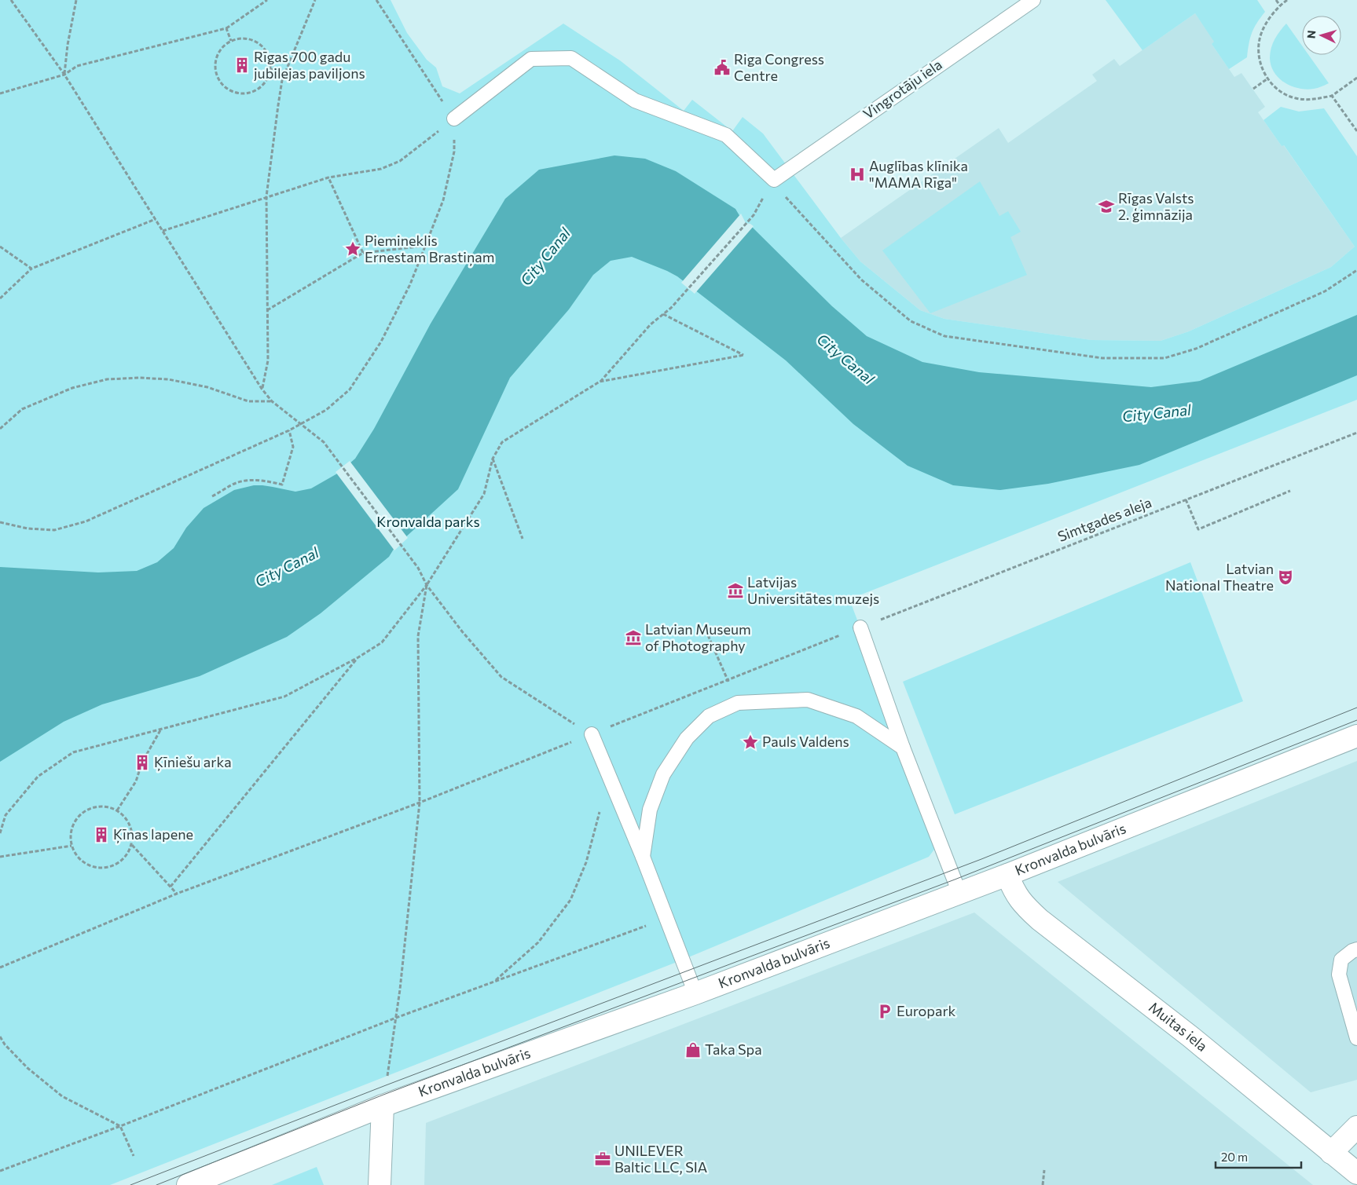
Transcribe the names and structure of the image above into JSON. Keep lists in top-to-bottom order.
{
  "streets": {
    "street": ["Kronvalda bulvāris", "Muitas iela"],
    "lane": ["Vingrotāju iela"],
    "path": ["Simtgades aleja"]
  },
  "crossings": [
    ["Kronvalda bulvāris", "Muitas iela"]
  ],
  "water": ["City Canal"],
  "parks": ["Kronvalda parks"],
  "places": {
    "building": ["Rīgas 700 gadu jubilejas paviljons", "Ķīniešu arka", "Ķīnas lapene"],
    "public building": ["Riga Congress Centre"],
    "hospital": ["Auglības klīnika \"MAMA Rīga\""],
    "school or university": ["Rīgas Valsts 2. ģimnāzija"],
    "place": ["Piemineklis Ernestam Brastiņam", "Pauls Valdens"],
    "theatre": ["Latvian National Theatre"],
    "museum": ["Latvijas Universitātes muzejs", "Latvian Museum of Photography"],
    "parking": ["Europark"],
    "shop": ["Taka Spa"],
    "office": ["UNILEVER Baltic LLC, SIA"]
  },
  "scale_bar": "20 m",
  "north": "left"
}
